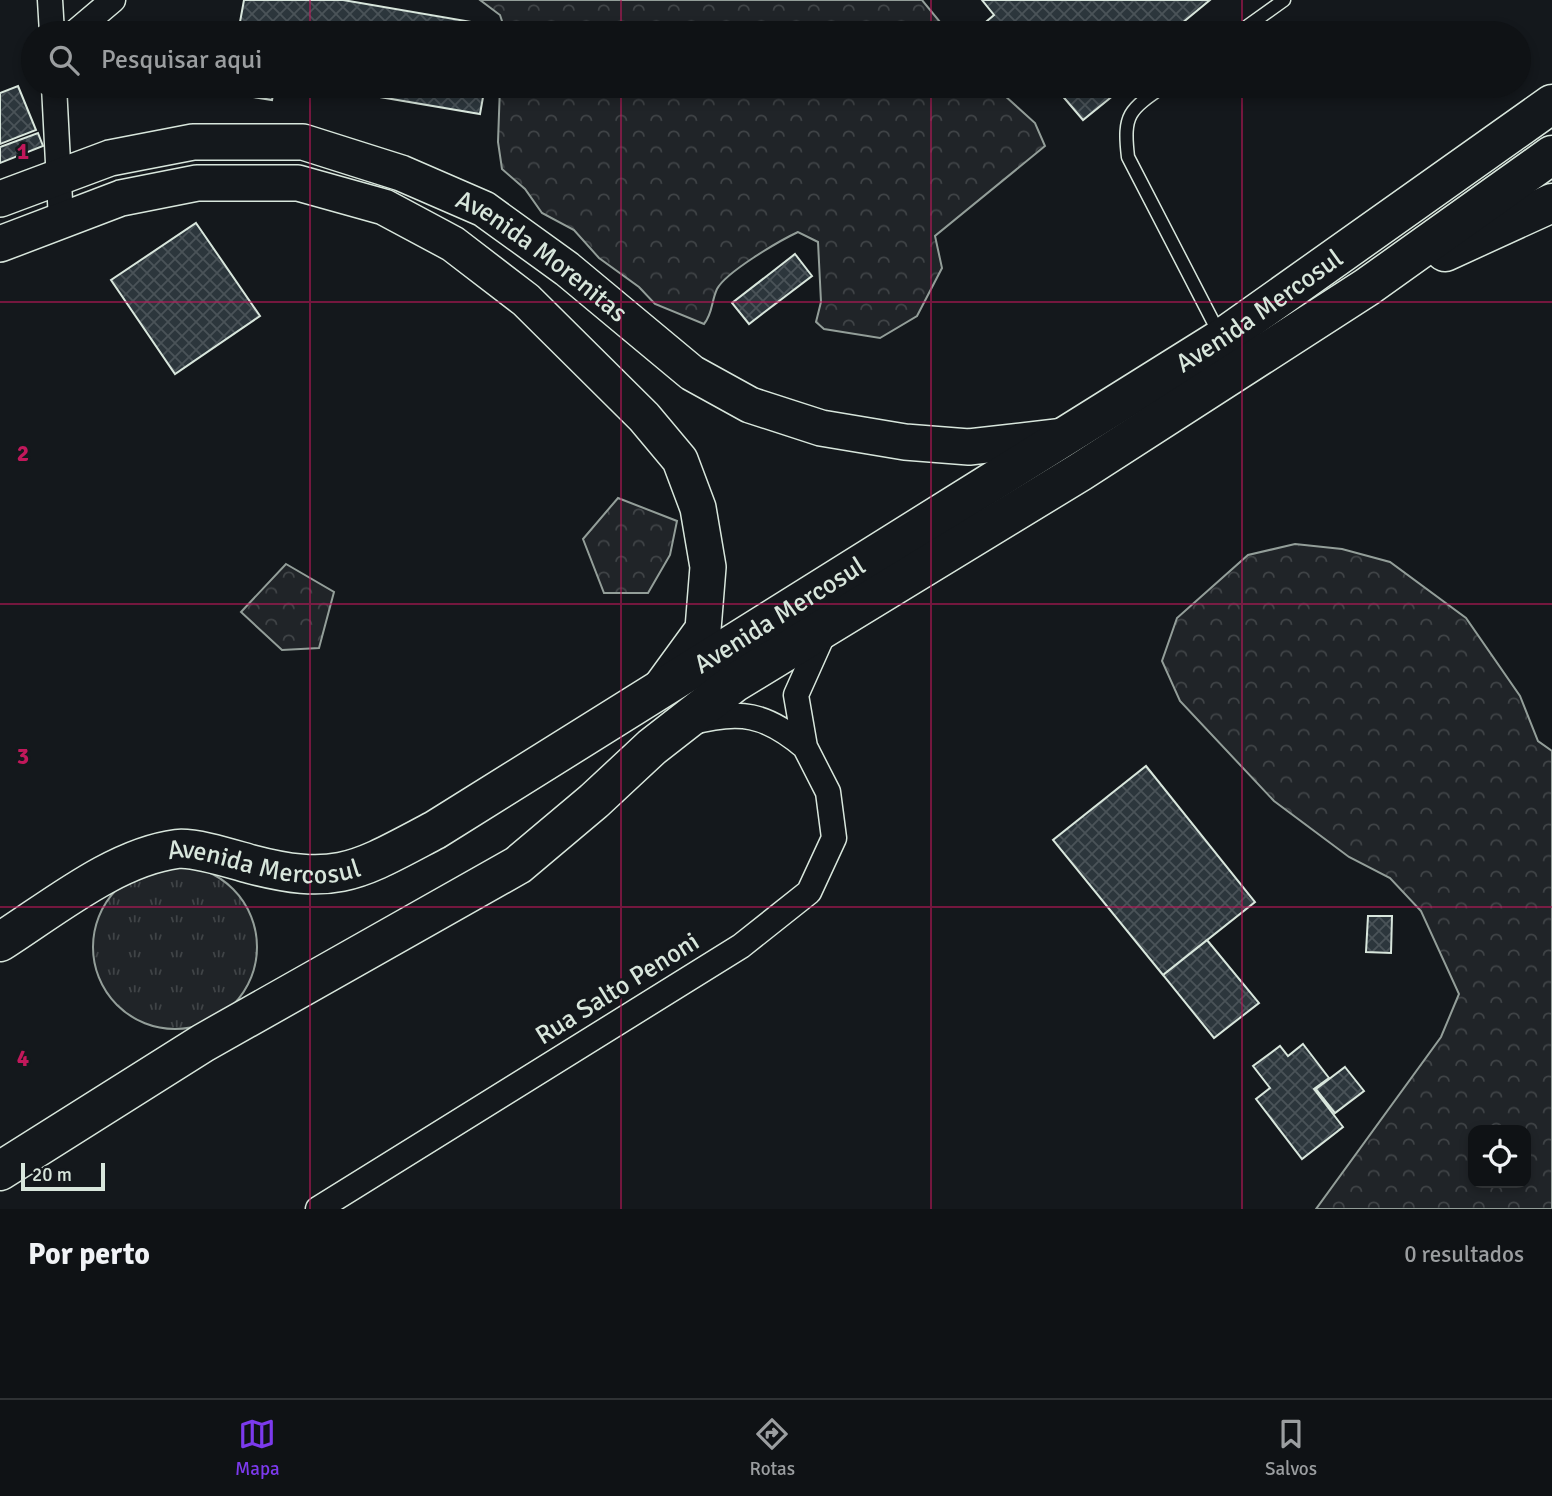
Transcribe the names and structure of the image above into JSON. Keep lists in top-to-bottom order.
{
  "streets": {
    "highway": ["Avenida Mercosul"],
    "main road": ["Avenida Morenitas"],
    "street": ["Rua Salto Penoni"]
  },
  "crossings": [
    ["Avenida Morenitas", "Avenida Mercosul"],
    ["Avenida Mercosul", "Rua Salto Penoni"]
  ],
  "scale_bar": "20 m",
  "page": {
    "search": "Pesquisar aqui",
    "scale": "20 m",
    "heading": ["Por perto", "0 resultados"],
    "nav": ["Mapa", "Rotas", "Salvos"]
  },
  "grid": {
    "rows": [
      "1",
      "2",
      "3",
      "4"
    ]
  }
}
